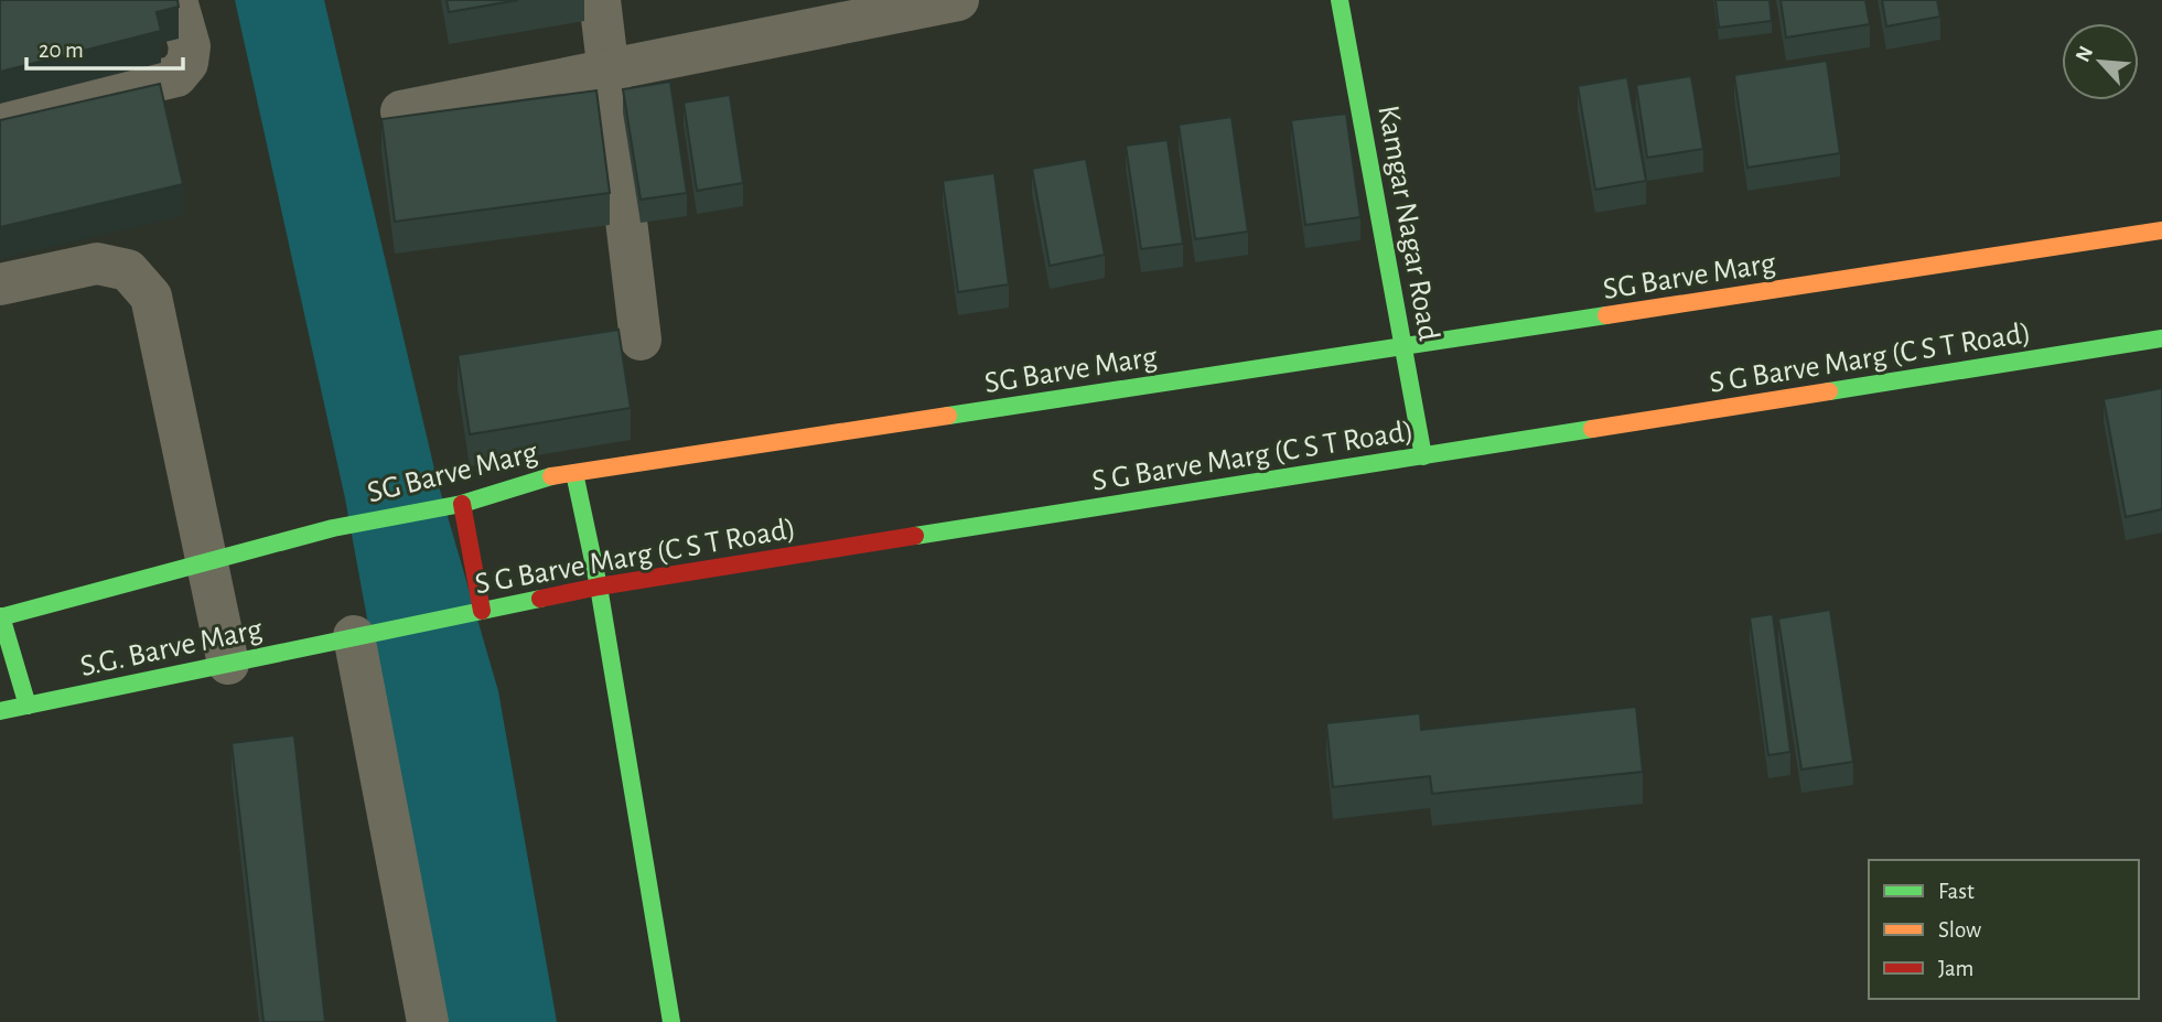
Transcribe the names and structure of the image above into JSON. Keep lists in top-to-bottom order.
{
  "streets": {
    "main road": [
      "Kamgar Nagar Road",
      "SG Barve Marg",
      "S G Barve Marg (C S T Road)",
      "S.G. Barve Marg"
    ]
  },
  "crossings": [
    ["Kamgar Nagar Road", "SG Barve Marg"],
    ["Kamgar Nagar Road", "S G Barve Marg (C S T Road)"],
    ["S G Barve Marg (C S T Road)", "S.G. Barve Marg"]
  ],
  "legend": ["Fast", "Slow", "Jam"],
  "scale_bar": "20 m",
  "north": "top left"
}
